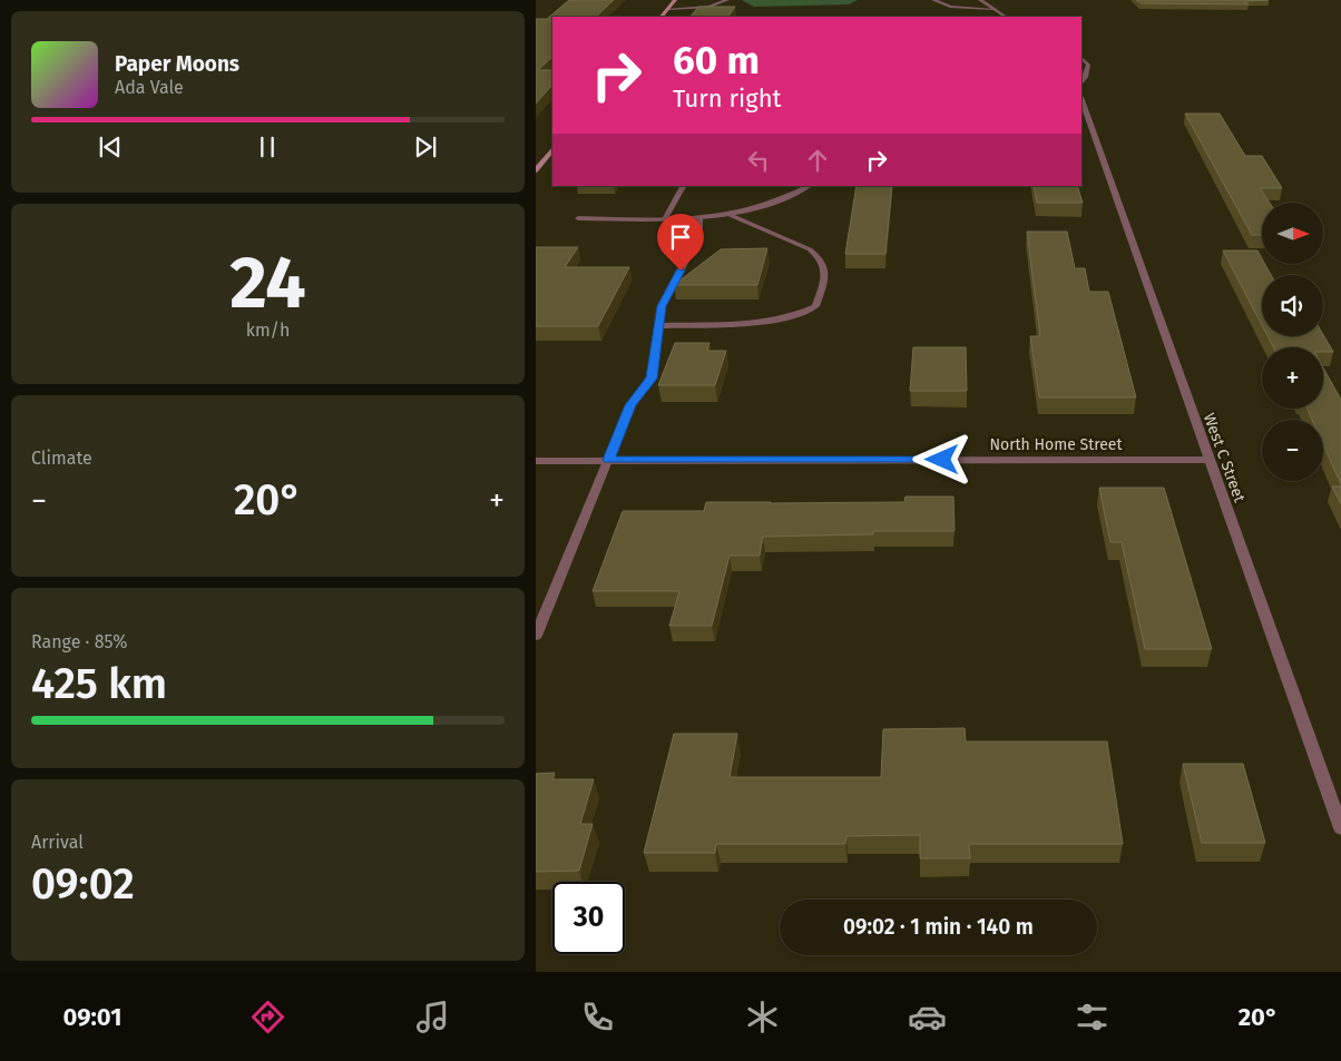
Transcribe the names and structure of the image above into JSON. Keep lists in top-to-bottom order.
{
  "streets": {
    "street": ["North Home Street", "West C Street"]
  },
  "crossings": [
    ["North Home Street", "West C Street"]
  ],
  "north": "right",
  "page": {
    "turn": ["60 m", "Turn right"],
    "song": ["Paper Moons", "Ada Vale"],
    "map_buttons": ["+", "−"],
    "tile": [
      ["24", "km/h"],
      "Climate",
      ["Range · 85%", "425 km"],
      ["Arrival", "09:02"]
    ],
    "heat": ["−", "20°", "+"],
    "limit": "30",
    "trip": "09:02 · 1 min · 140 m",
    "tabs": ["09:01", "20°"]
  }
}
